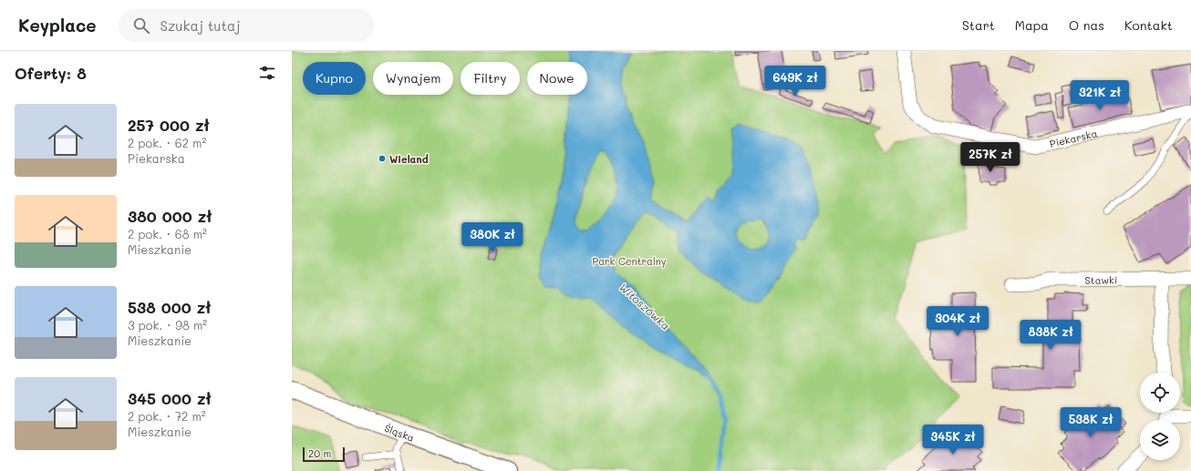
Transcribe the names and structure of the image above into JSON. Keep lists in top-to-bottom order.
{
  "streets": {
    "street": ["Piekarska", "Stawki", "Śląska"]
  },
  "water": ["Witoszówka"],
  "parks": ["Park Centralny"],
  "places": ["Wieland"],
  "scale_bar": "20 m",
  "page": {
    "header": "Keyplace",
    "search": "Szukaj tutaj",
    "nav": [
      "Start",
      "Mapa",
      "O nas",
      "Kontakt"
    ],
    "heading": "Oferty: 8",
    "chip": [
      "Kupno",
      "Wynajem",
      "Filtry",
      "Nowe"
    ],
    "price": [
      "649K zł",
      "321K zł",
      "257K zł",
      "380K zł",
      "304K zł",
      "838K zł",
      "538K zł",
      "345K zł"
    ],
    "list": [
      {
        "name": "257 000 zł",
        "note": "2 pok. · 62 m² · Piekarska"
      },
      {
        "name": "380 000 zł",
        "note": "2 pok. · 68 m² · Mieszkanie"
      },
      {
        "name": "538 000 zł",
        "note": "3 pok. · 98 m² · Mieszkanie"
      },
      {
        "name": "345 000 zł",
        "note": "2 pok. · 72 m² · Mieszkanie"
      }
    ],
    "scale": "20 m"
  }
}
